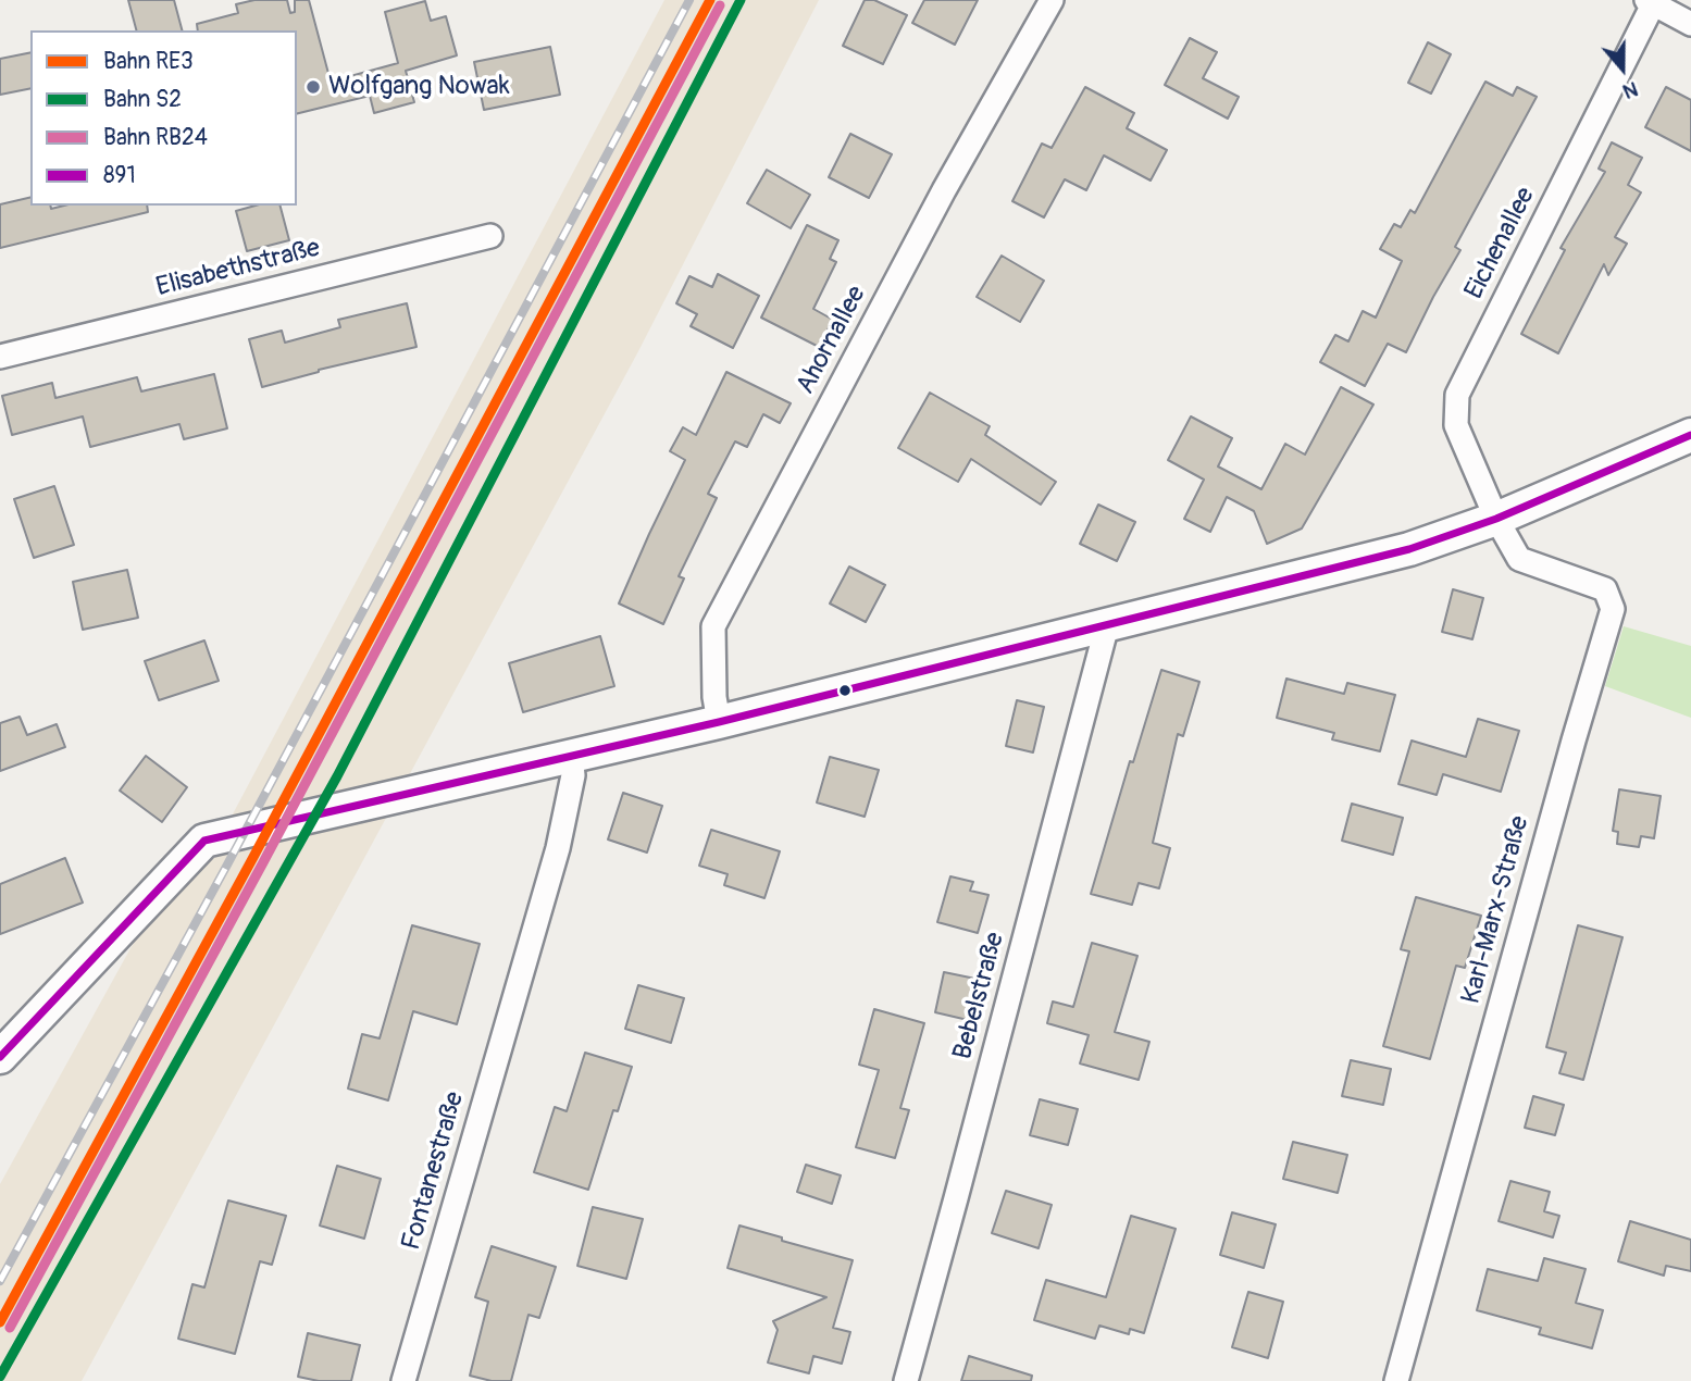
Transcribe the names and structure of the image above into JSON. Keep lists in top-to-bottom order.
{
  "streets": {
    "street": [
      "Eichenallee",
      "Elisabethstraße",
      "Ahornallee",
      "Karl-Marx-Straße",
      "Bebelstraße",
      "Fontanestraße"
    ]
  },
  "crossings": [
    ["Eichenallee", "Karl-Marx-Straße"]
  ],
  "places": ["Wolfgang Nowak"],
  "lines": [
    "rail line RE3",
    "rail line S2",
    "rail line RB24",
    "transit line 891"
  ],
  "legend": [
    "Bahn RE3",
    "Bahn S2",
    "Bahn RB24",
    "891"
  ],
  "north": "bottom"
}
